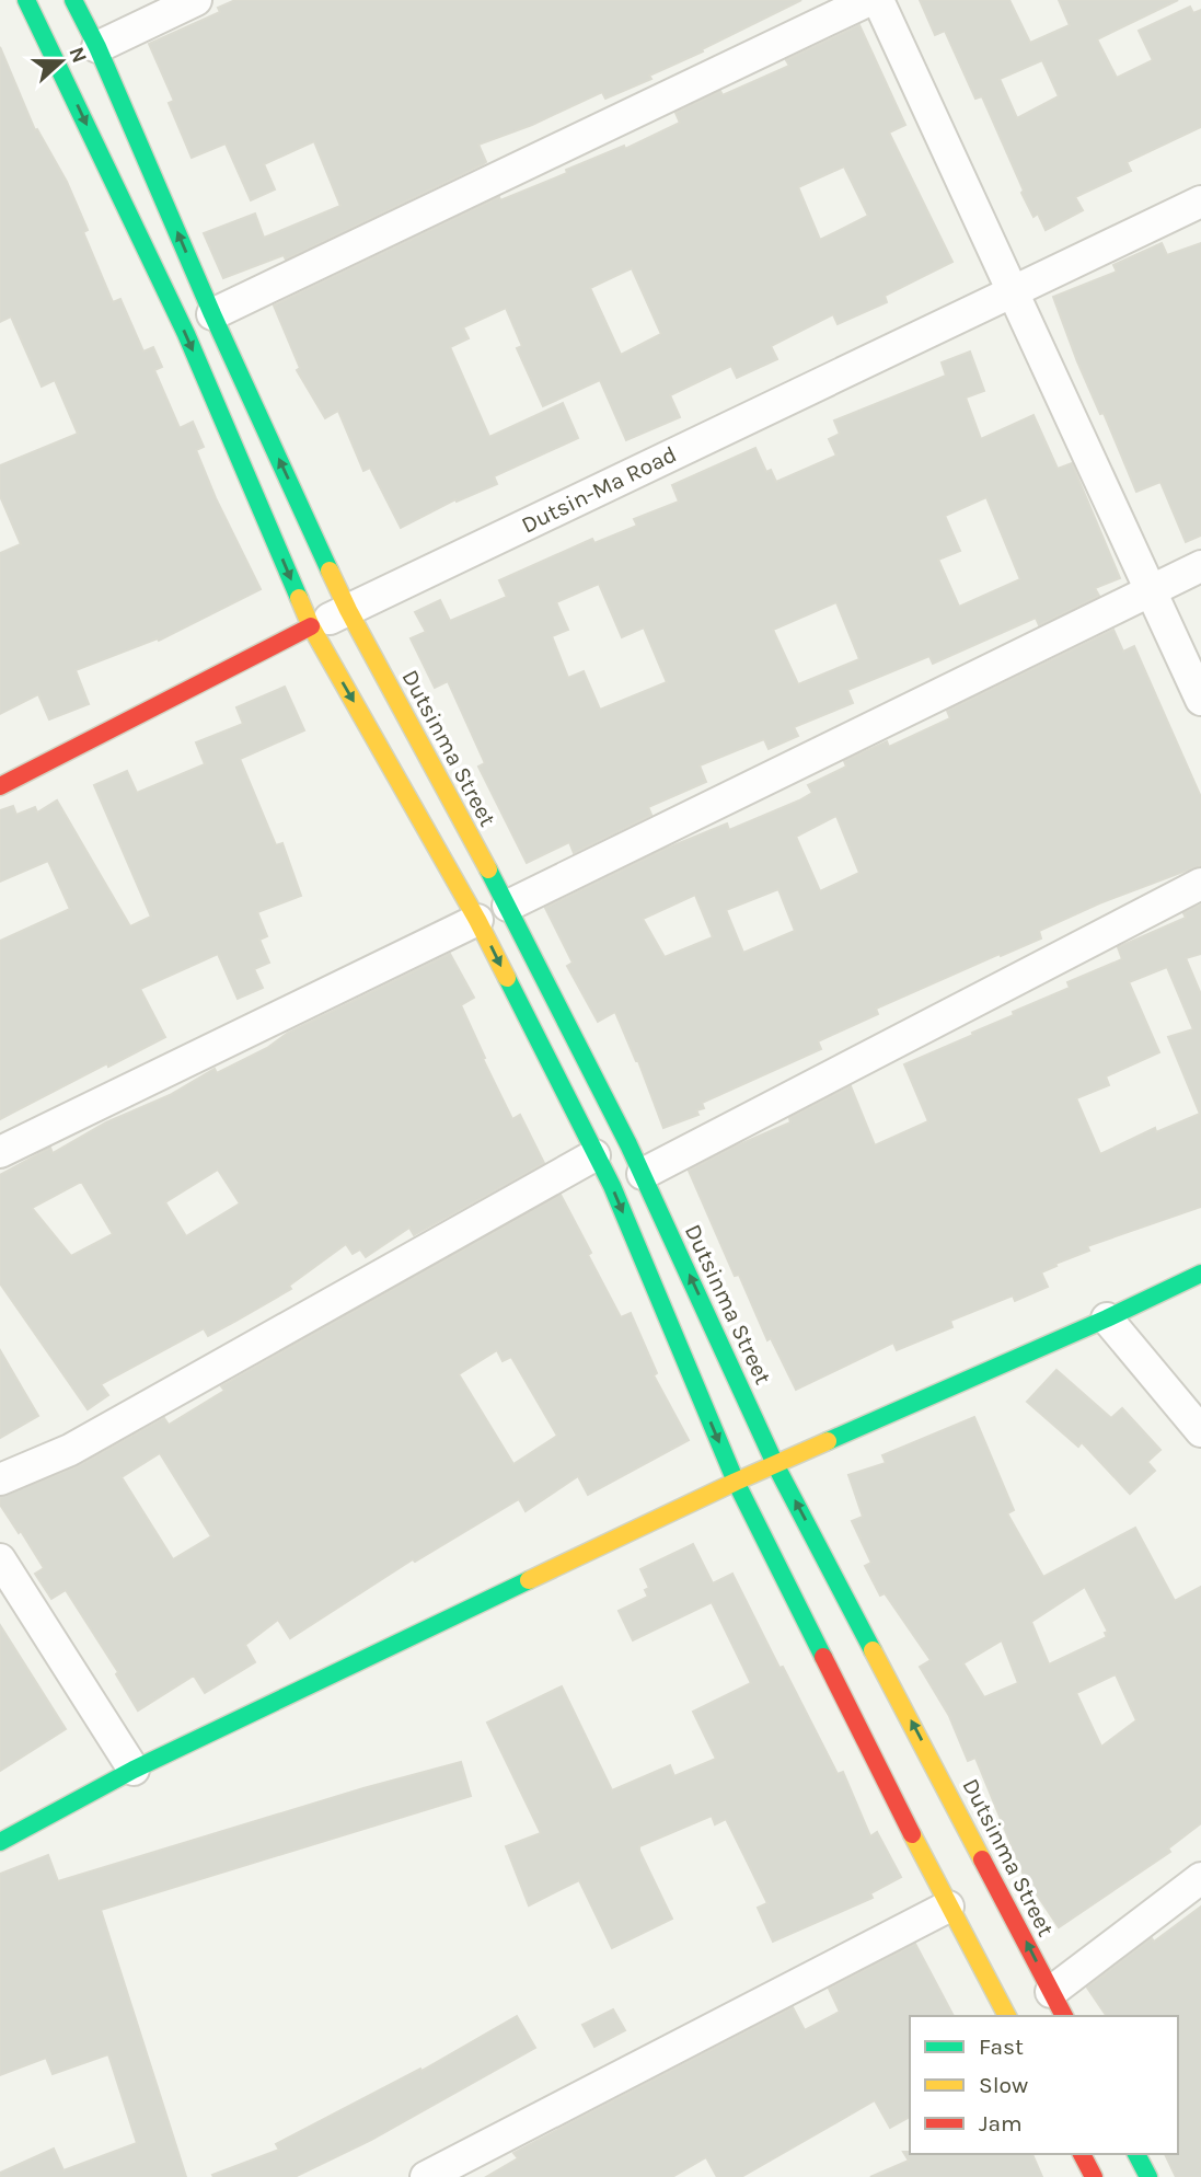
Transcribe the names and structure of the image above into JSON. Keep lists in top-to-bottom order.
{
  "streets": {
    "street": ["Dutsin-Ma Road", "Dutsinma Street"]
  },
  "crossings": [
    ["Dutsin-Ma Road", "Dutsinma Street"]
  ],
  "legend": ["Fast", "Slow", "Jam"],
  "north": "right"
}
